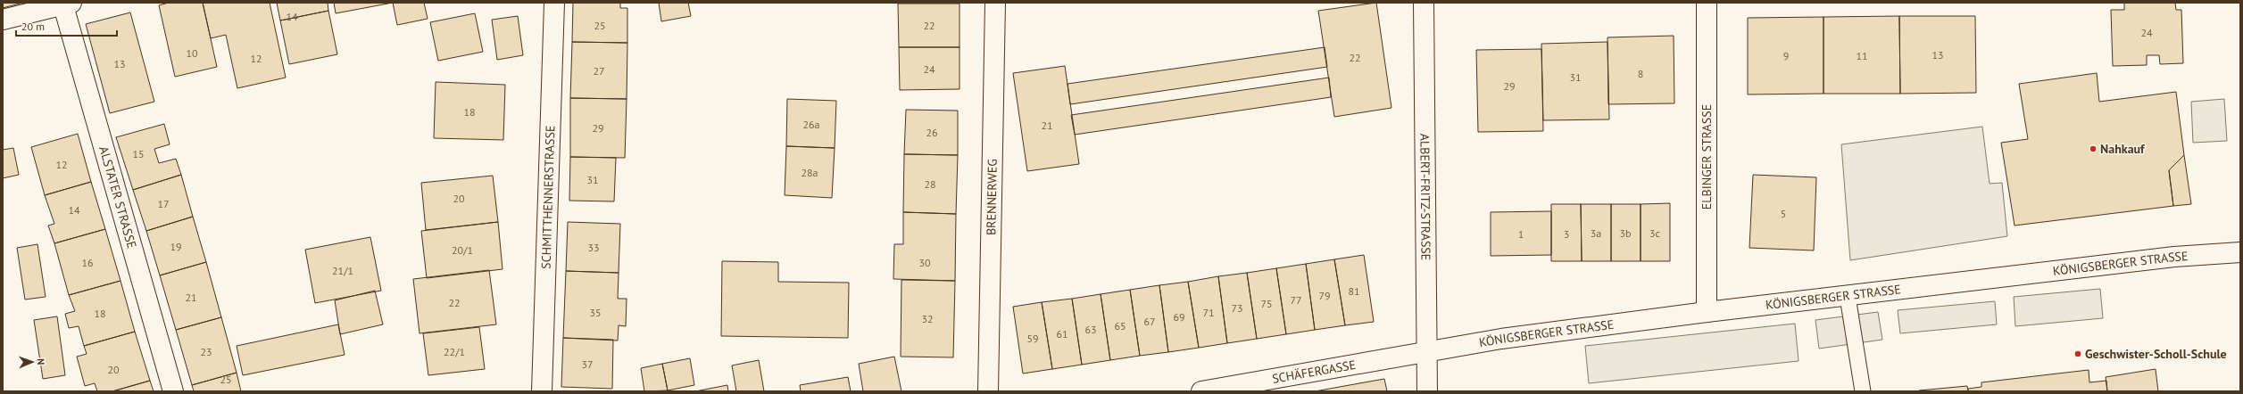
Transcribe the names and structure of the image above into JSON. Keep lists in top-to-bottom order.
{
  "streets": {
    "street": [
      "ELBINGER STRASSE",
      "ALSTATER STRASSE",
      "SCHMITTHENNERSTRASSE",
      "BRENNERWEG",
      "ALBERT-FRITZ-STRASSE",
      "KÖNIGSBERGER STRASSE",
      "SCHÄFERGASSE"
    ]
  },
  "crossings": [
    ["ELBINGER STRASSE", "KÖNIGSBERGER STRASSE"],
    ["ALBERT-FRITZ-STRASSE", "KÖNIGSBERGER STRASSE"],
    ["ALBERT-FRITZ-STRASSE", "SCHÄFERGASSE"],
    ["KÖNIGSBERGER STRASSE", "SCHÄFERGASSE"]
  ],
  "places": ["Nahkauf", "Geschwister-Scholl-Schule"],
  "house_numbers": [
    "14",
    "25",
    "22",
    "24",
    "10",
    "13",
    "9",
    "11",
    "22",
    "12",
    "13",
    "24",
    "27",
    "8",
    "31",
    "29",
    "18",
    "26a",
    "21",
    "29",
    "26",
    "15",
    "12",
    "28a",
    "31",
    "28",
    "20",
    "17",
    "14",
    "5",
    "3a",
    "3b",
    "3c",
    "1",
    "3",
    "19",
    "33",
    "20/1",
    "16",
    "30",
    "21/1",
    "81",
    "79",
    "21",
    "77",
    "22",
    "75",
    "73",
    "35",
    "71",
    "18",
    "69",
    "32",
    "67",
    "65",
    "63",
    "61",
    "59",
    "23",
    "22/1",
    "37",
    "20",
    "25"
  ],
  "scale_bar": "20 m",
  "north": "right"
}
